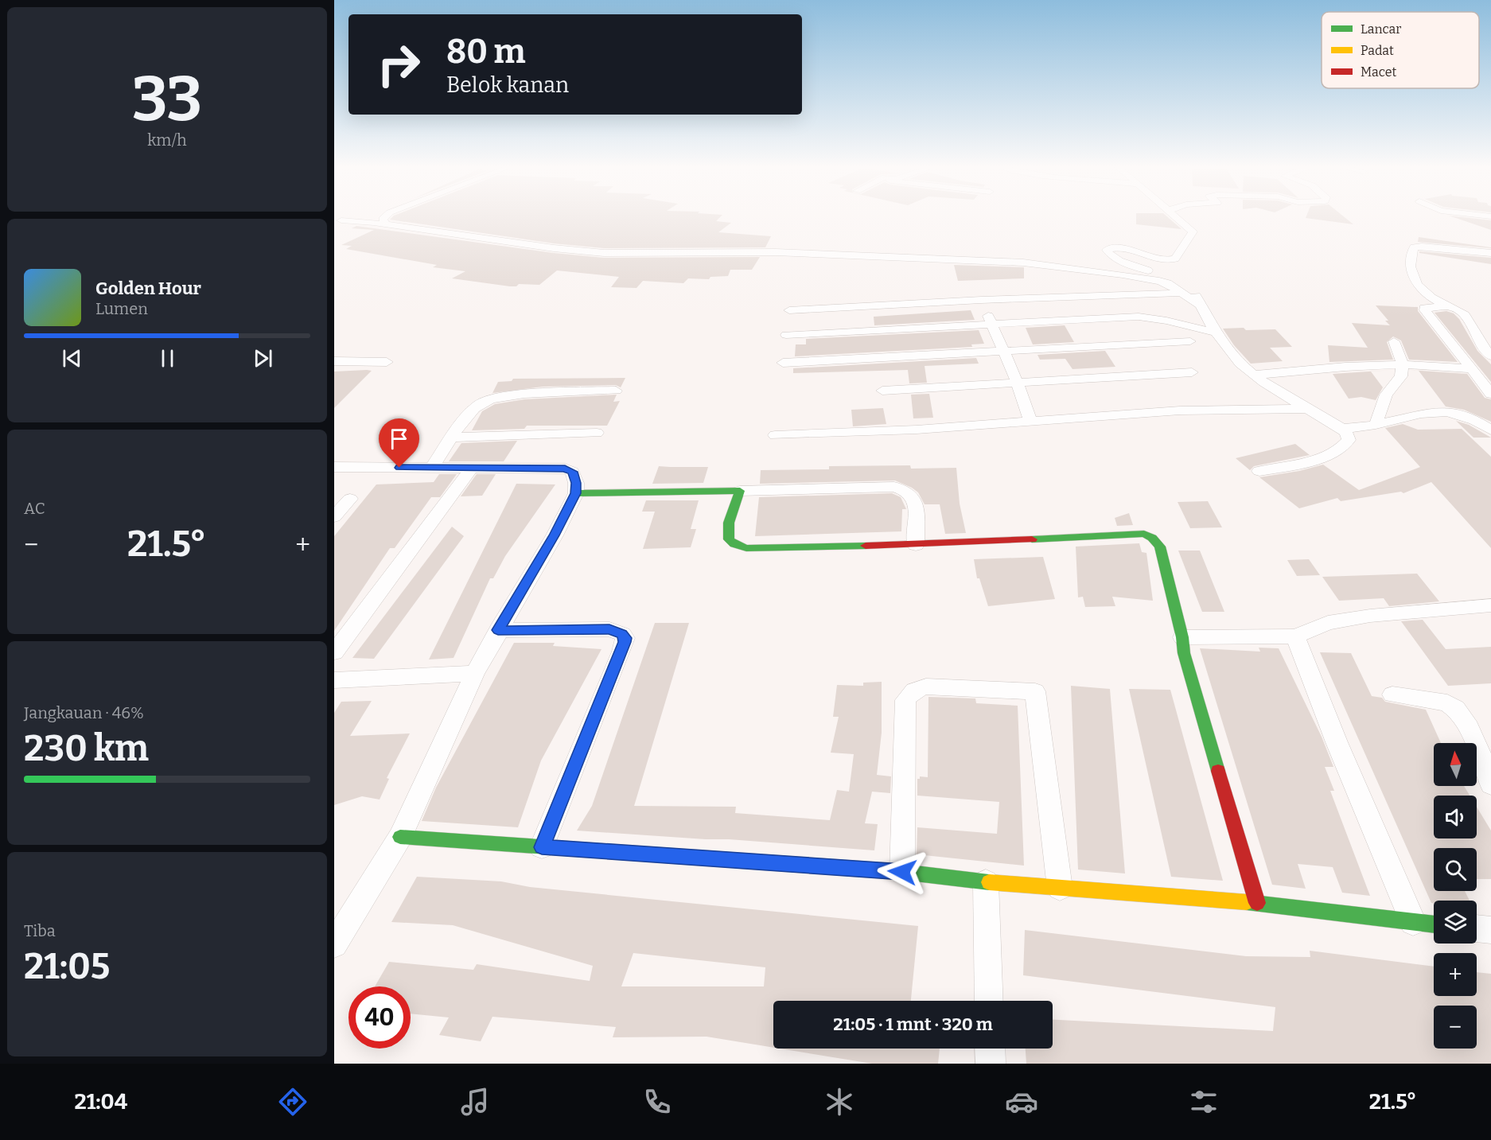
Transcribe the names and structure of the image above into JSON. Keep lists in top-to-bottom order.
{
  "legend": ["Lancar", "Padat", "Macet"],
  "north": "top",
  "page": {
    "tile": [
      ["33", "km/h"],
      "AC",
      ["Jangkauan · 46%", "230 km"],
      ["Tiba", "21:05"]
    ],
    "turn": ["80 m", "Belok kanan"],
    "song": ["Golden Hour", "Lumen"],
    "heat": ["−", "21.5°", "+"],
    "map_buttons": ["+", "−"],
    "limit": "40",
    "trip": "21:05 · 1 mnt · 320 m",
    "tabs": ["21:04", "21.5°"]
  }
}
